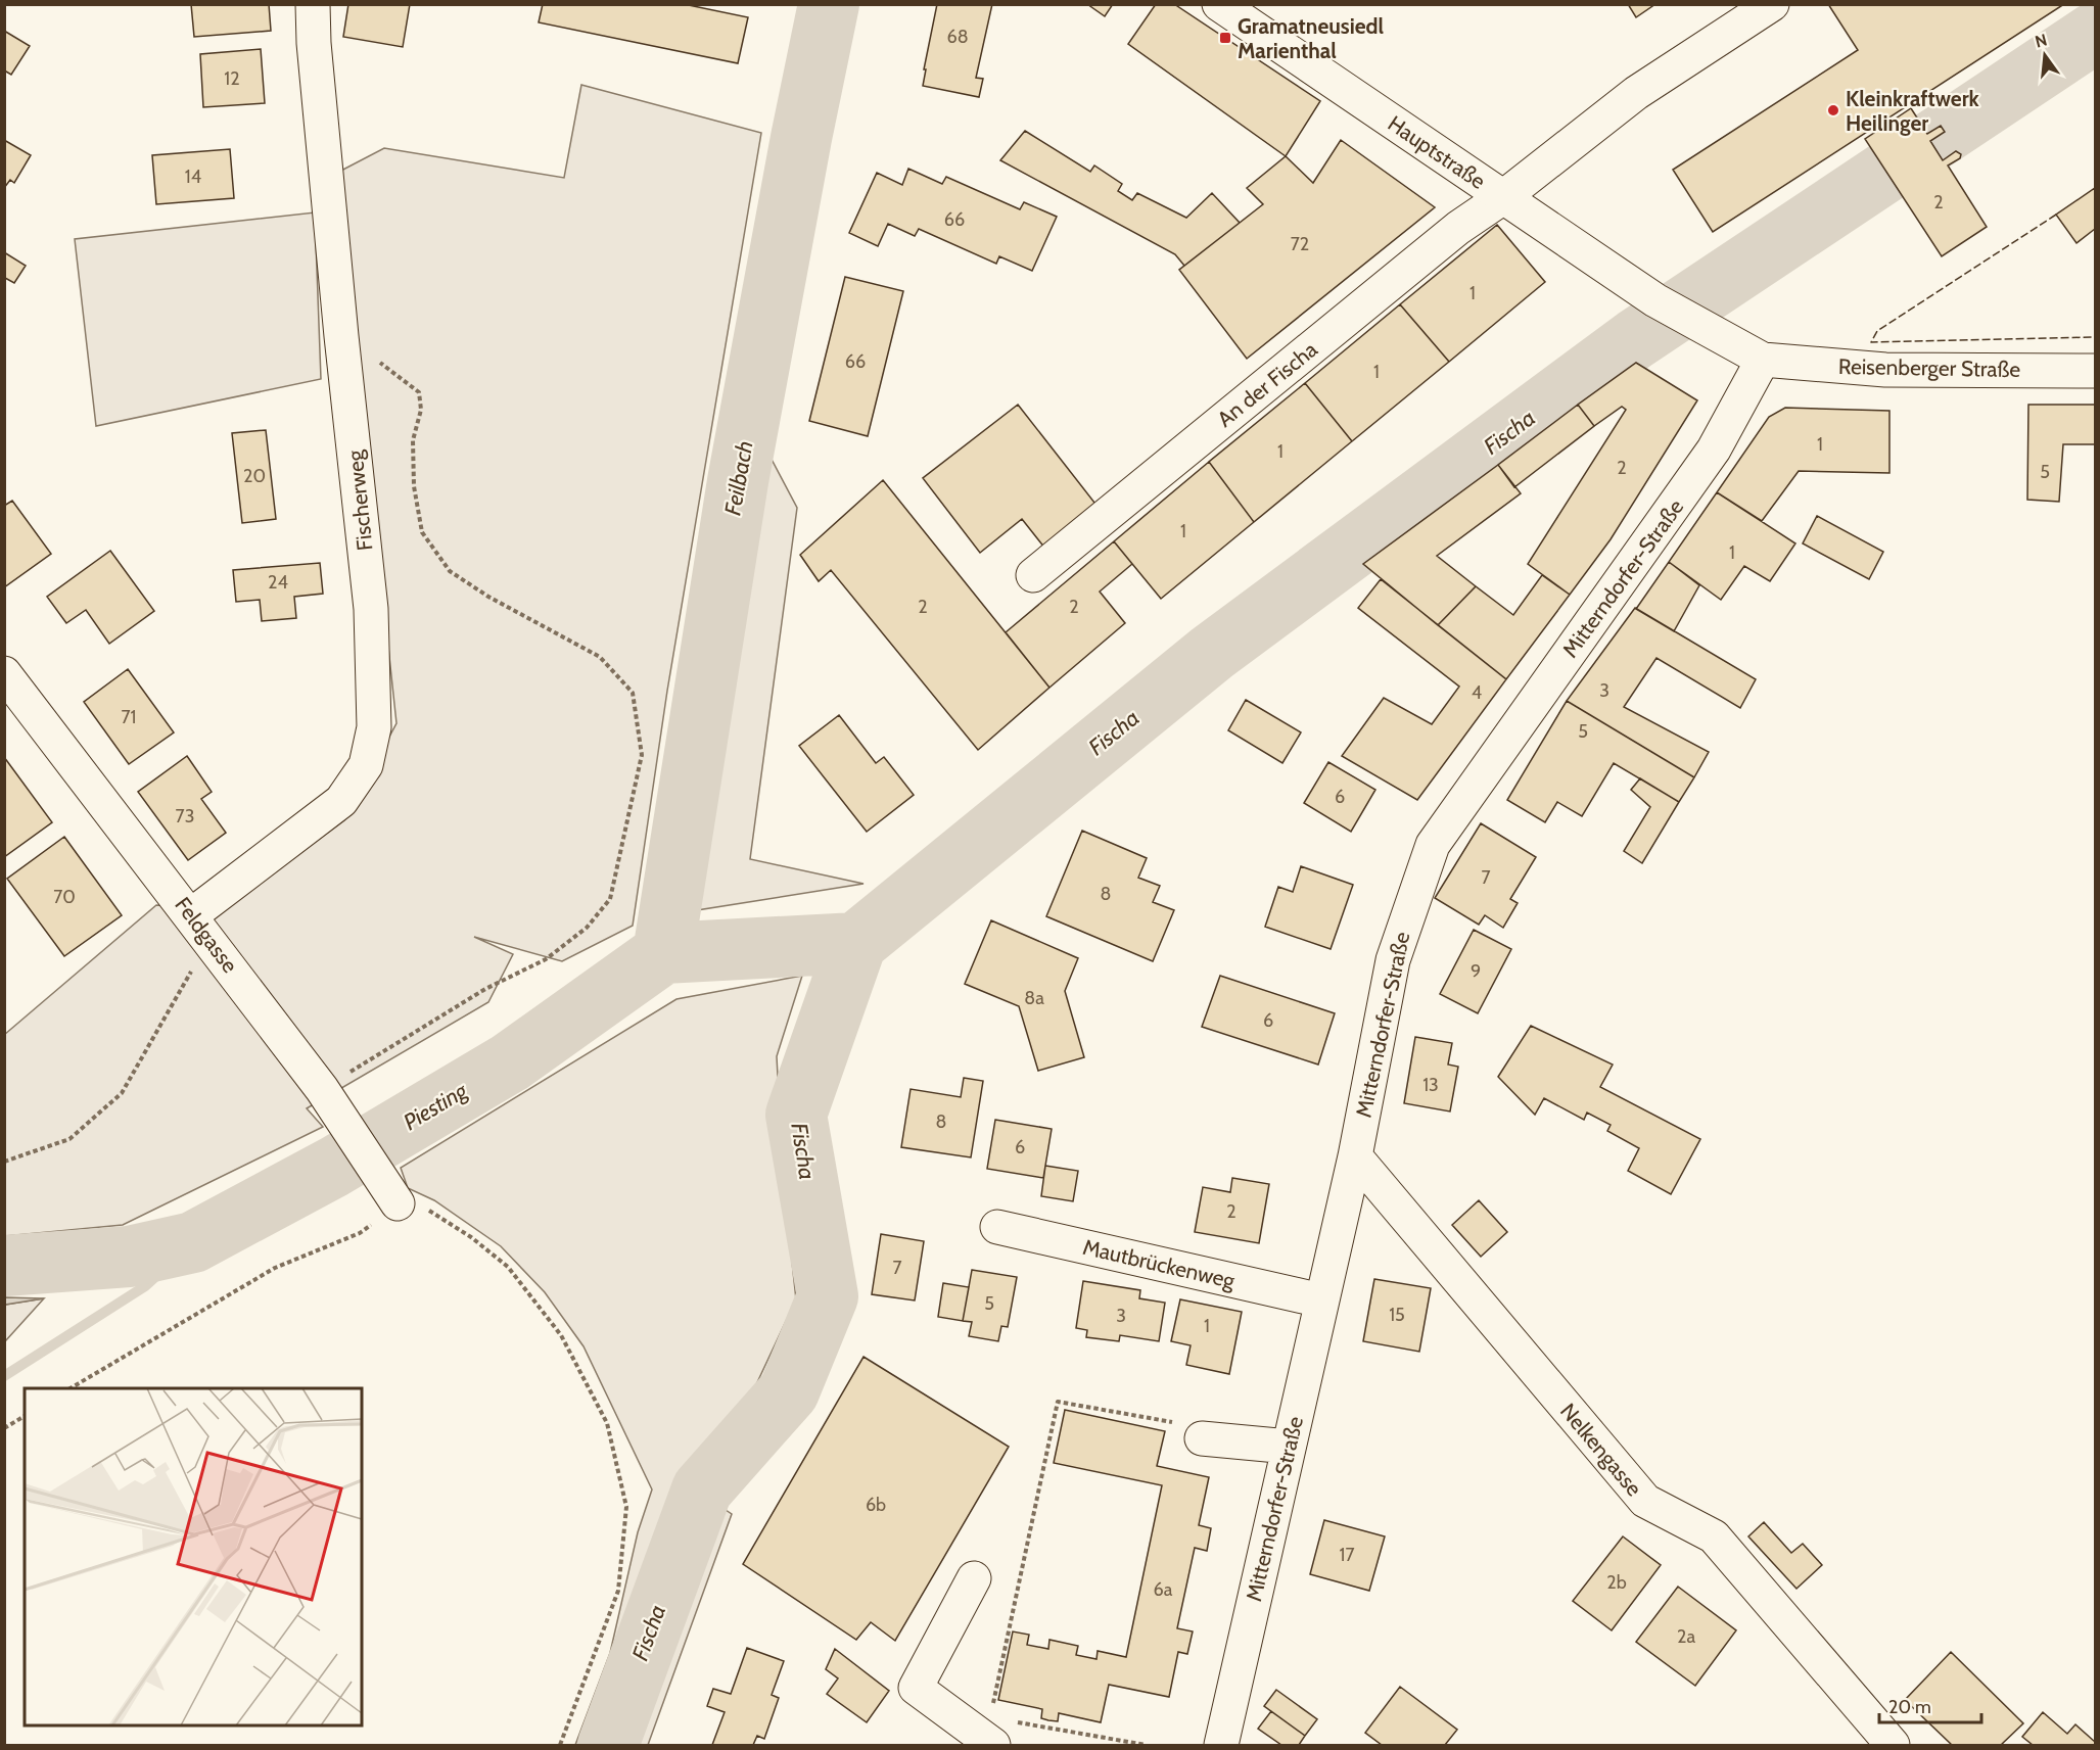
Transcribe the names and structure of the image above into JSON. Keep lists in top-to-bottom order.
{
  "streets": {
    "street": [
      "Hauptstraße",
      "Reisenberger Straße",
      "An der Fischa",
      "Fischerweg",
      "Mitterndorfer-Straße",
      "Feldgasse",
      "Mautbrückenweg",
      "Nelkengasse"
    ]
  },
  "crossings": [
    ["Hauptstraße", "Reisenberger Straße"],
    ["Hauptstraße", "An der Fischa"],
    ["Hauptstraße", "Mitterndorfer-Straße"],
    ["Reisenberger Straße", "Mitterndorfer-Straße"],
    ["Fischerweg", "Feldgasse"],
    ["Mitterndorfer-Straße", "Mautbrückenweg"],
    ["Mitterndorfer-Straße", "Nelkengasse"]
  ],
  "water": ["Fischa", "Feilbach", "Piesting"],
  "places": {
    "transit": ["Gramatneusiedl Marienthal"],
    "other": ["Kleinkraftwerk Heilinger"]
  },
  "house_numbers": [
    "68",
    "12",
    "14",
    "2",
    "66",
    "72",
    "1",
    "66",
    "1",
    "1",
    "1",
    "2",
    "5",
    "20",
    "1",
    "1",
    "24",
    "2",
    "2",
    "3",
    "4",
    "71",
    "5",
    "6",
    "73",
    "7",
    "8",
    "70",
    "9",
    "8a",
    "6",
    "13",
    "8",
    "6",
    "2",
    "7",
    "5",
    "15",
    "3",
    "1",
    "6b",
    "17",
    "2b",
    "6a",
    "2a"
  ],
  "scale_bar": "20 m",
  "north": "top"
}
